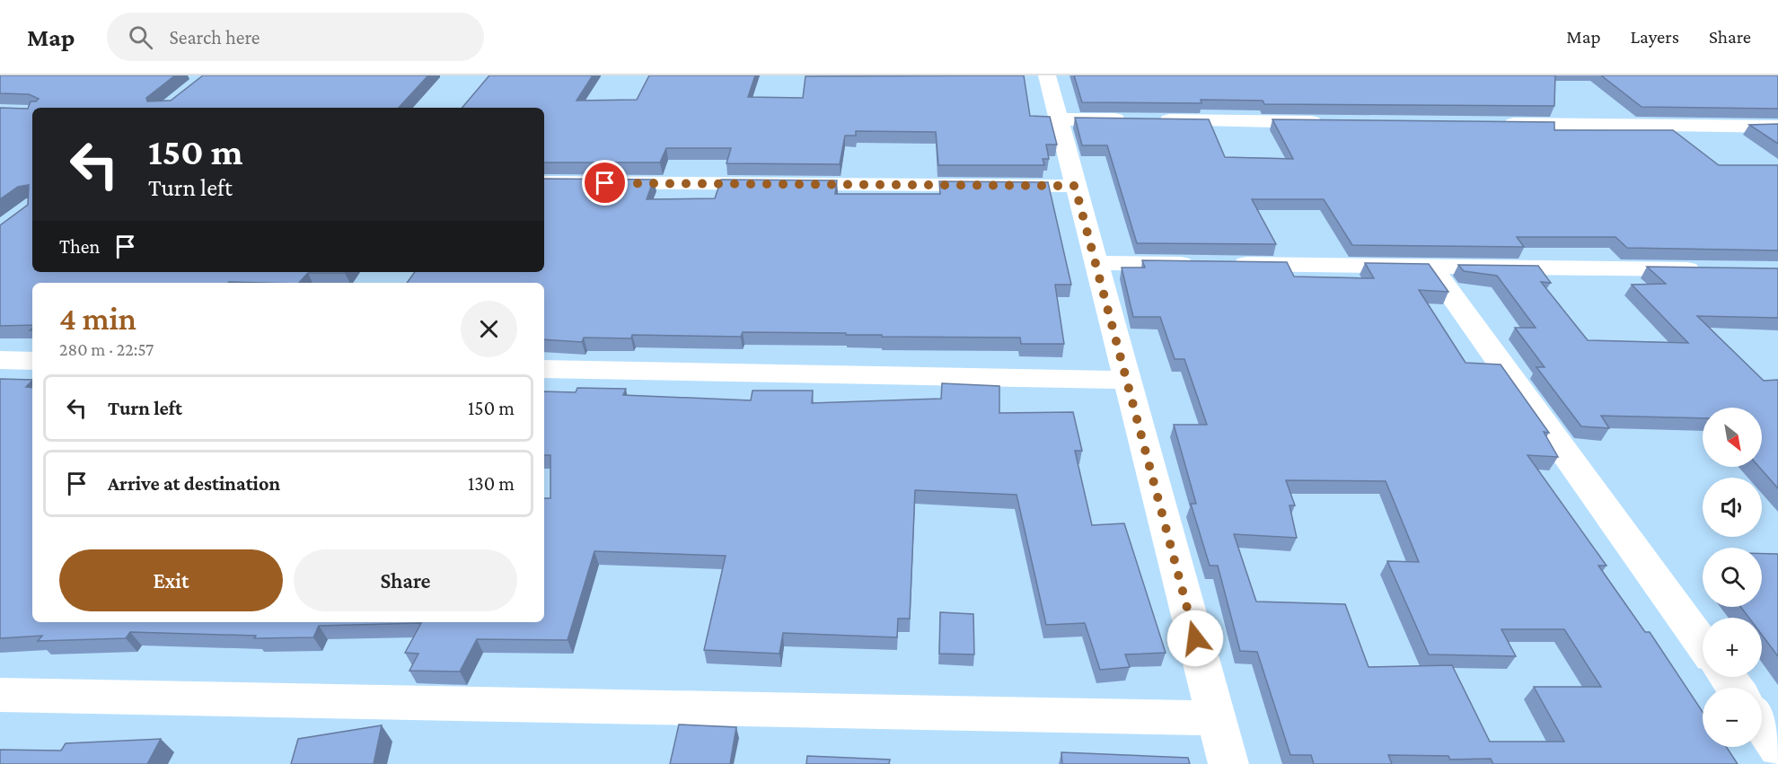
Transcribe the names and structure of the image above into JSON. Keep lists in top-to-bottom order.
{
  "north": "bottom right",
  "page": {
    "header": "Map",
    "search": "Search here",
    "nav": ["Map", "Layers", "Share"],
    "turn": ["150 m", "Turn left"],
    "then": "Then",
    "heading": ["4 min", "280 m · 22:57"],
    "list": [
      {
        "name": "Turn left",
        "value": "150 m"
      },
      {
        "name": "Arrive at destination",
        "value": "130 m"
      }
    ],
    "map_buttons": ["+", "−"],
    "buttons": ["Exit", "Share"]
  }
}
